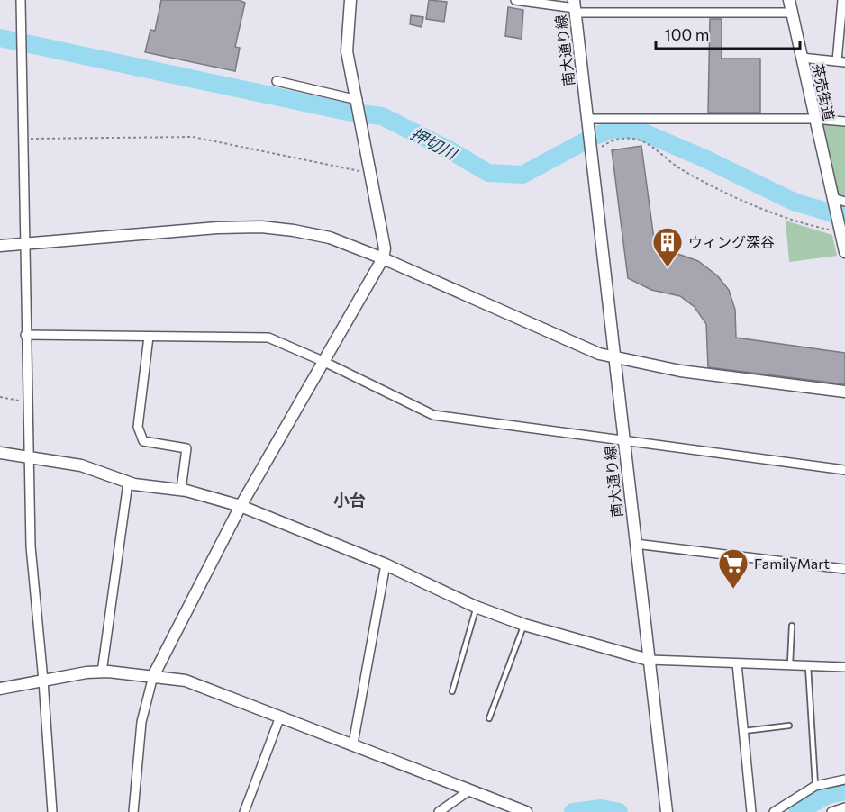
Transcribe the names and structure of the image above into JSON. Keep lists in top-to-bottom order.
{
  "streets": {
    "street": ["南大通り線", "茶売街道"]
  },
  "districts": ["小台"],
  "water": ["押切川"],
  "places": {
    "building": ["ウィング深谷"],
    "supermarket": ["FamilyMart"]
  },
  "scale_bar": "100 m"
}
